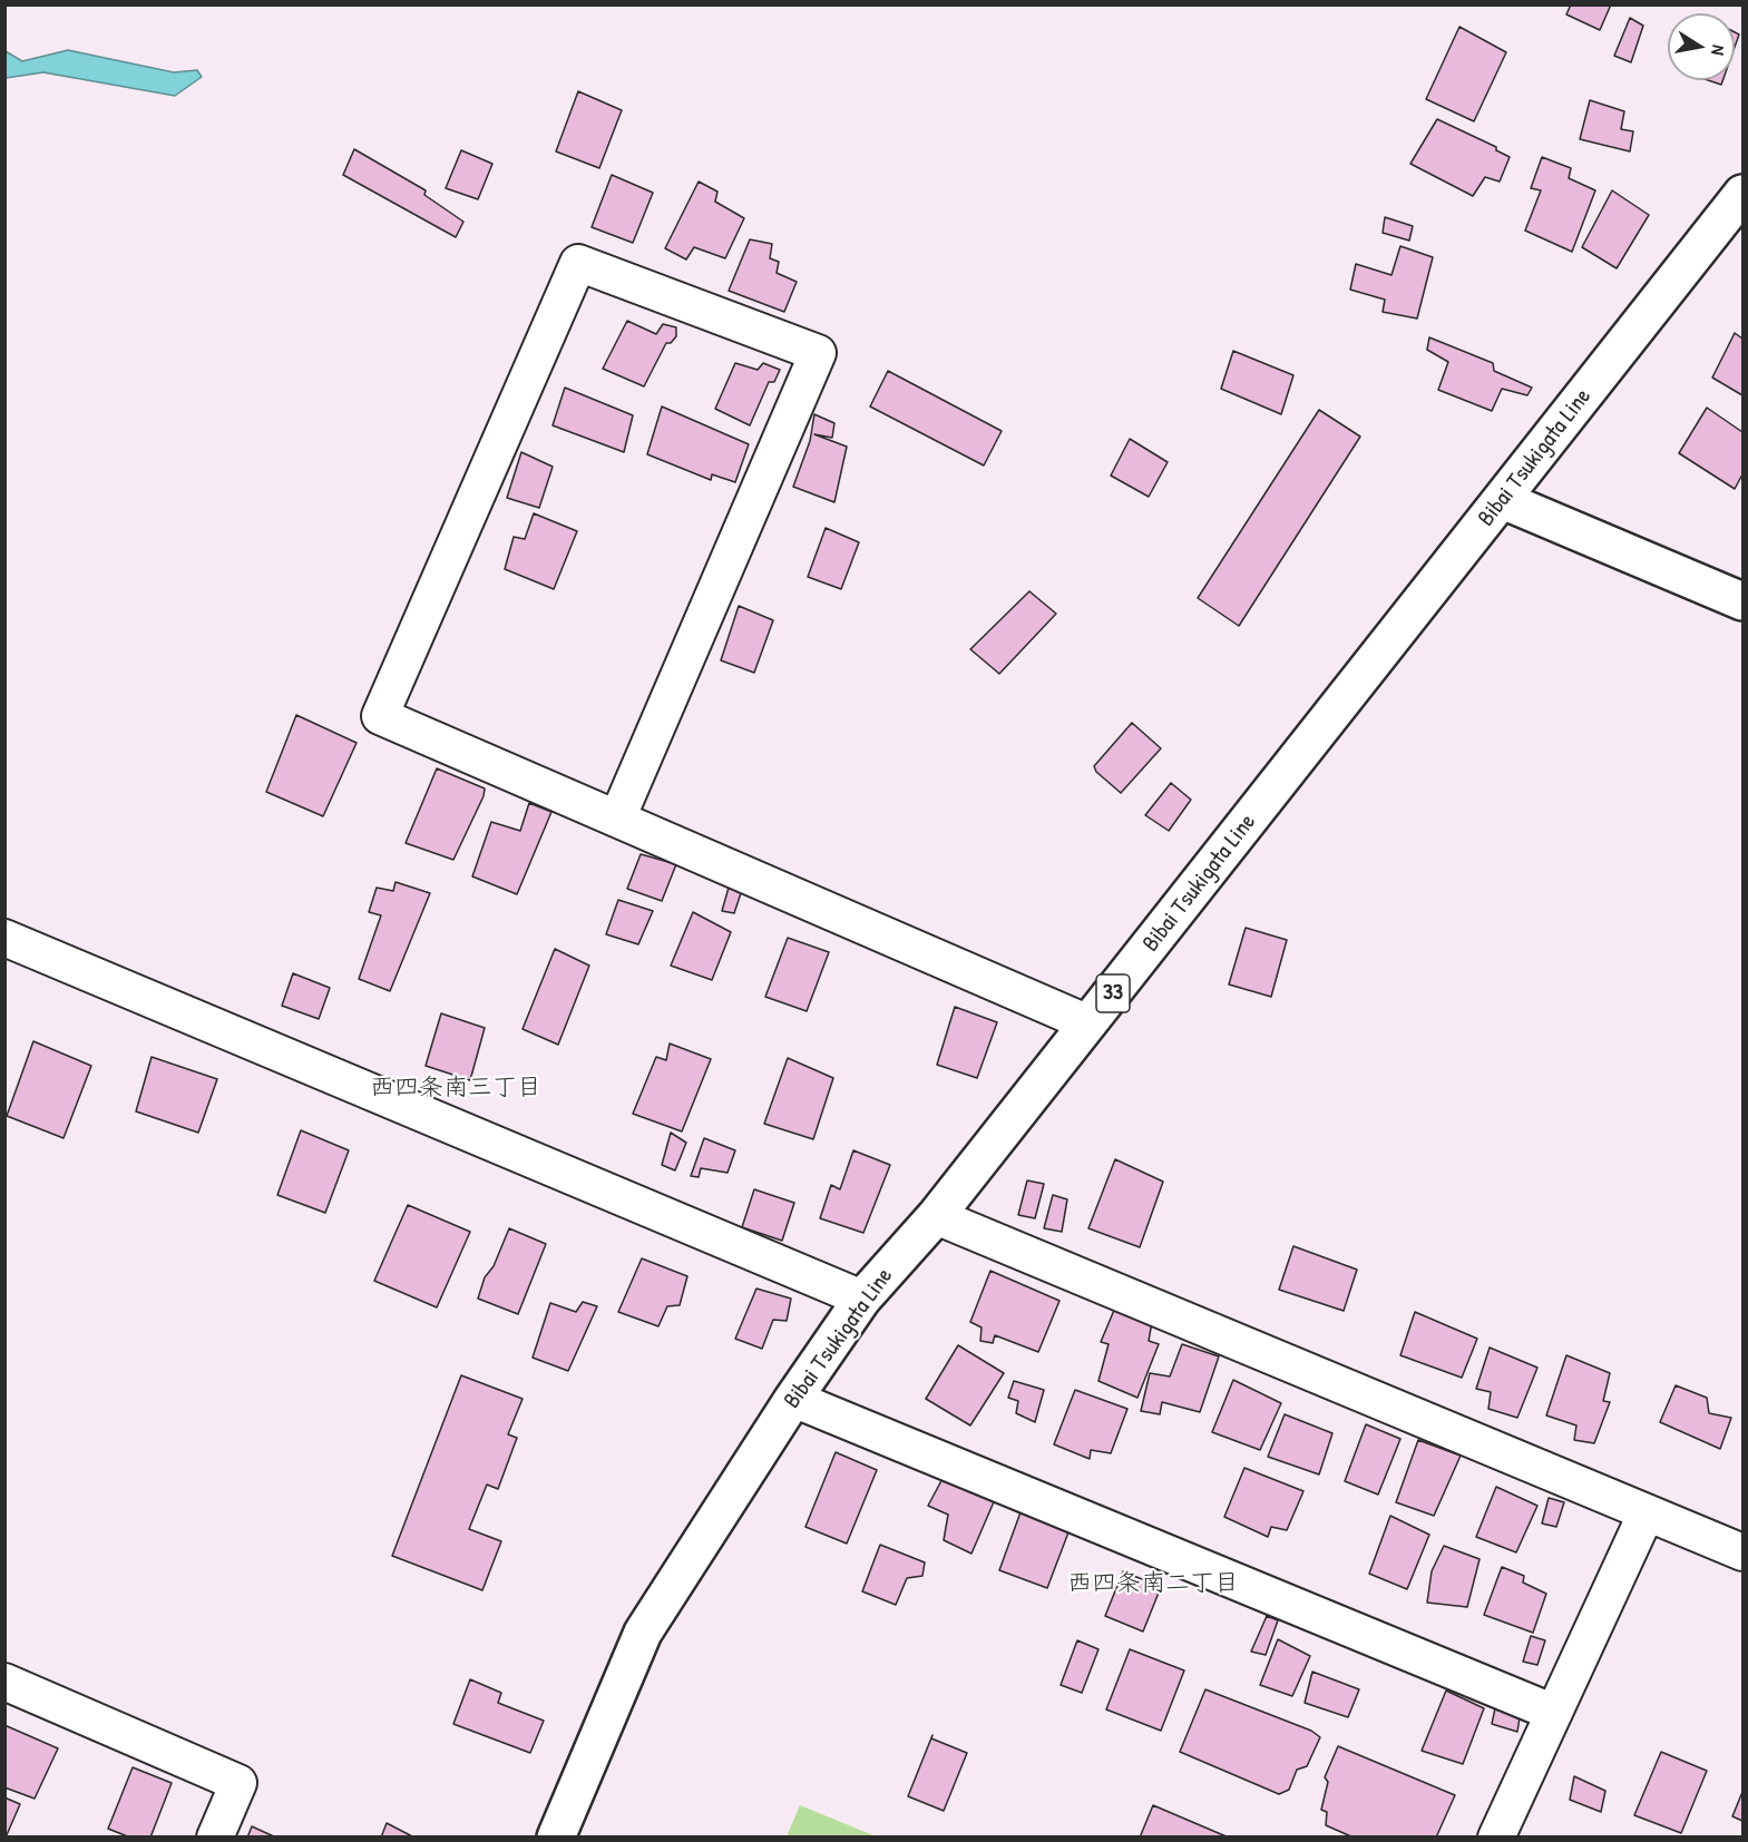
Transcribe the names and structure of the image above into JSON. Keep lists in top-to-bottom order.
{
  "streets": {
    "main road": ["Bibai Tsukigata Line", "33"]
  },
  "districts": ["西四条南三丁目", "西四条南二丁目"],
  "north": "right"
}
